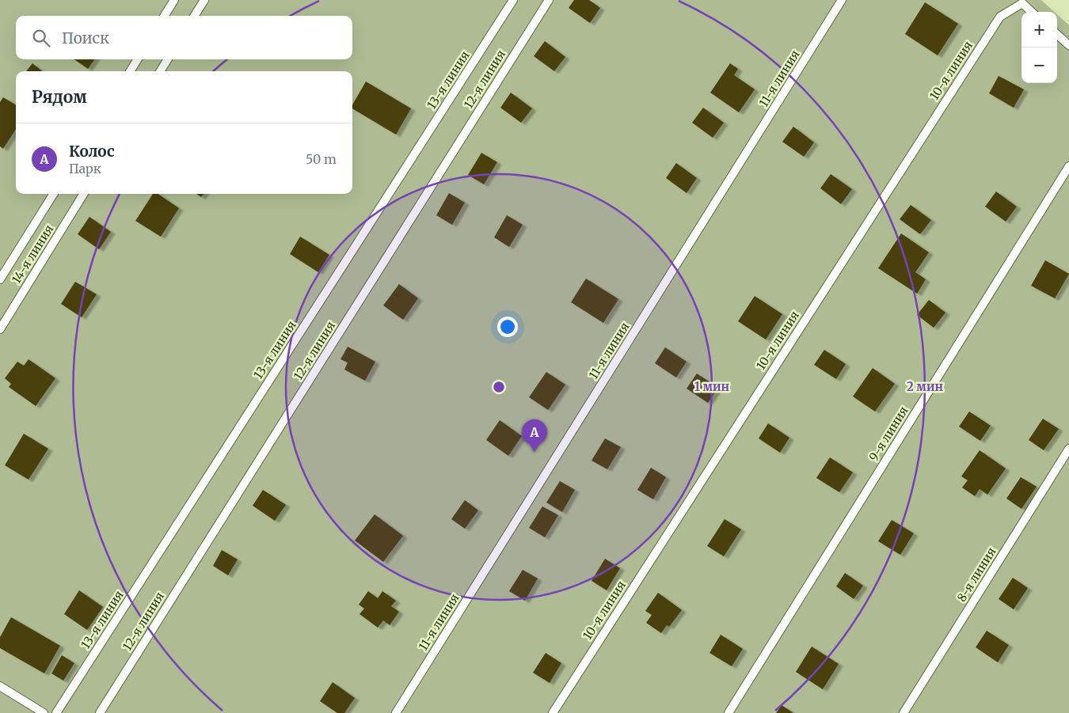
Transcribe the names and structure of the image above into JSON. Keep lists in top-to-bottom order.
{
  "streets": {
    "lane": [
      "10-я линия",
      "11-я линия",
      "12-я линия",
      "13-я линия",
      "14-я линия",
      "9-я линия",
      "8-я линия"
    ]
  },
  "page": {
    "map_buttons": ["+", "−"],
    "search": "Поиск",
    "heading": "Рядом",
    "list": [
      {
        "mark": "A",
        "name": "Колос",
        "note": "Парк",
        "value": "50 m"
      }
    ],
    "pins": "A"
  },
  "rings": ["1 мин", "2 мин"]
}
